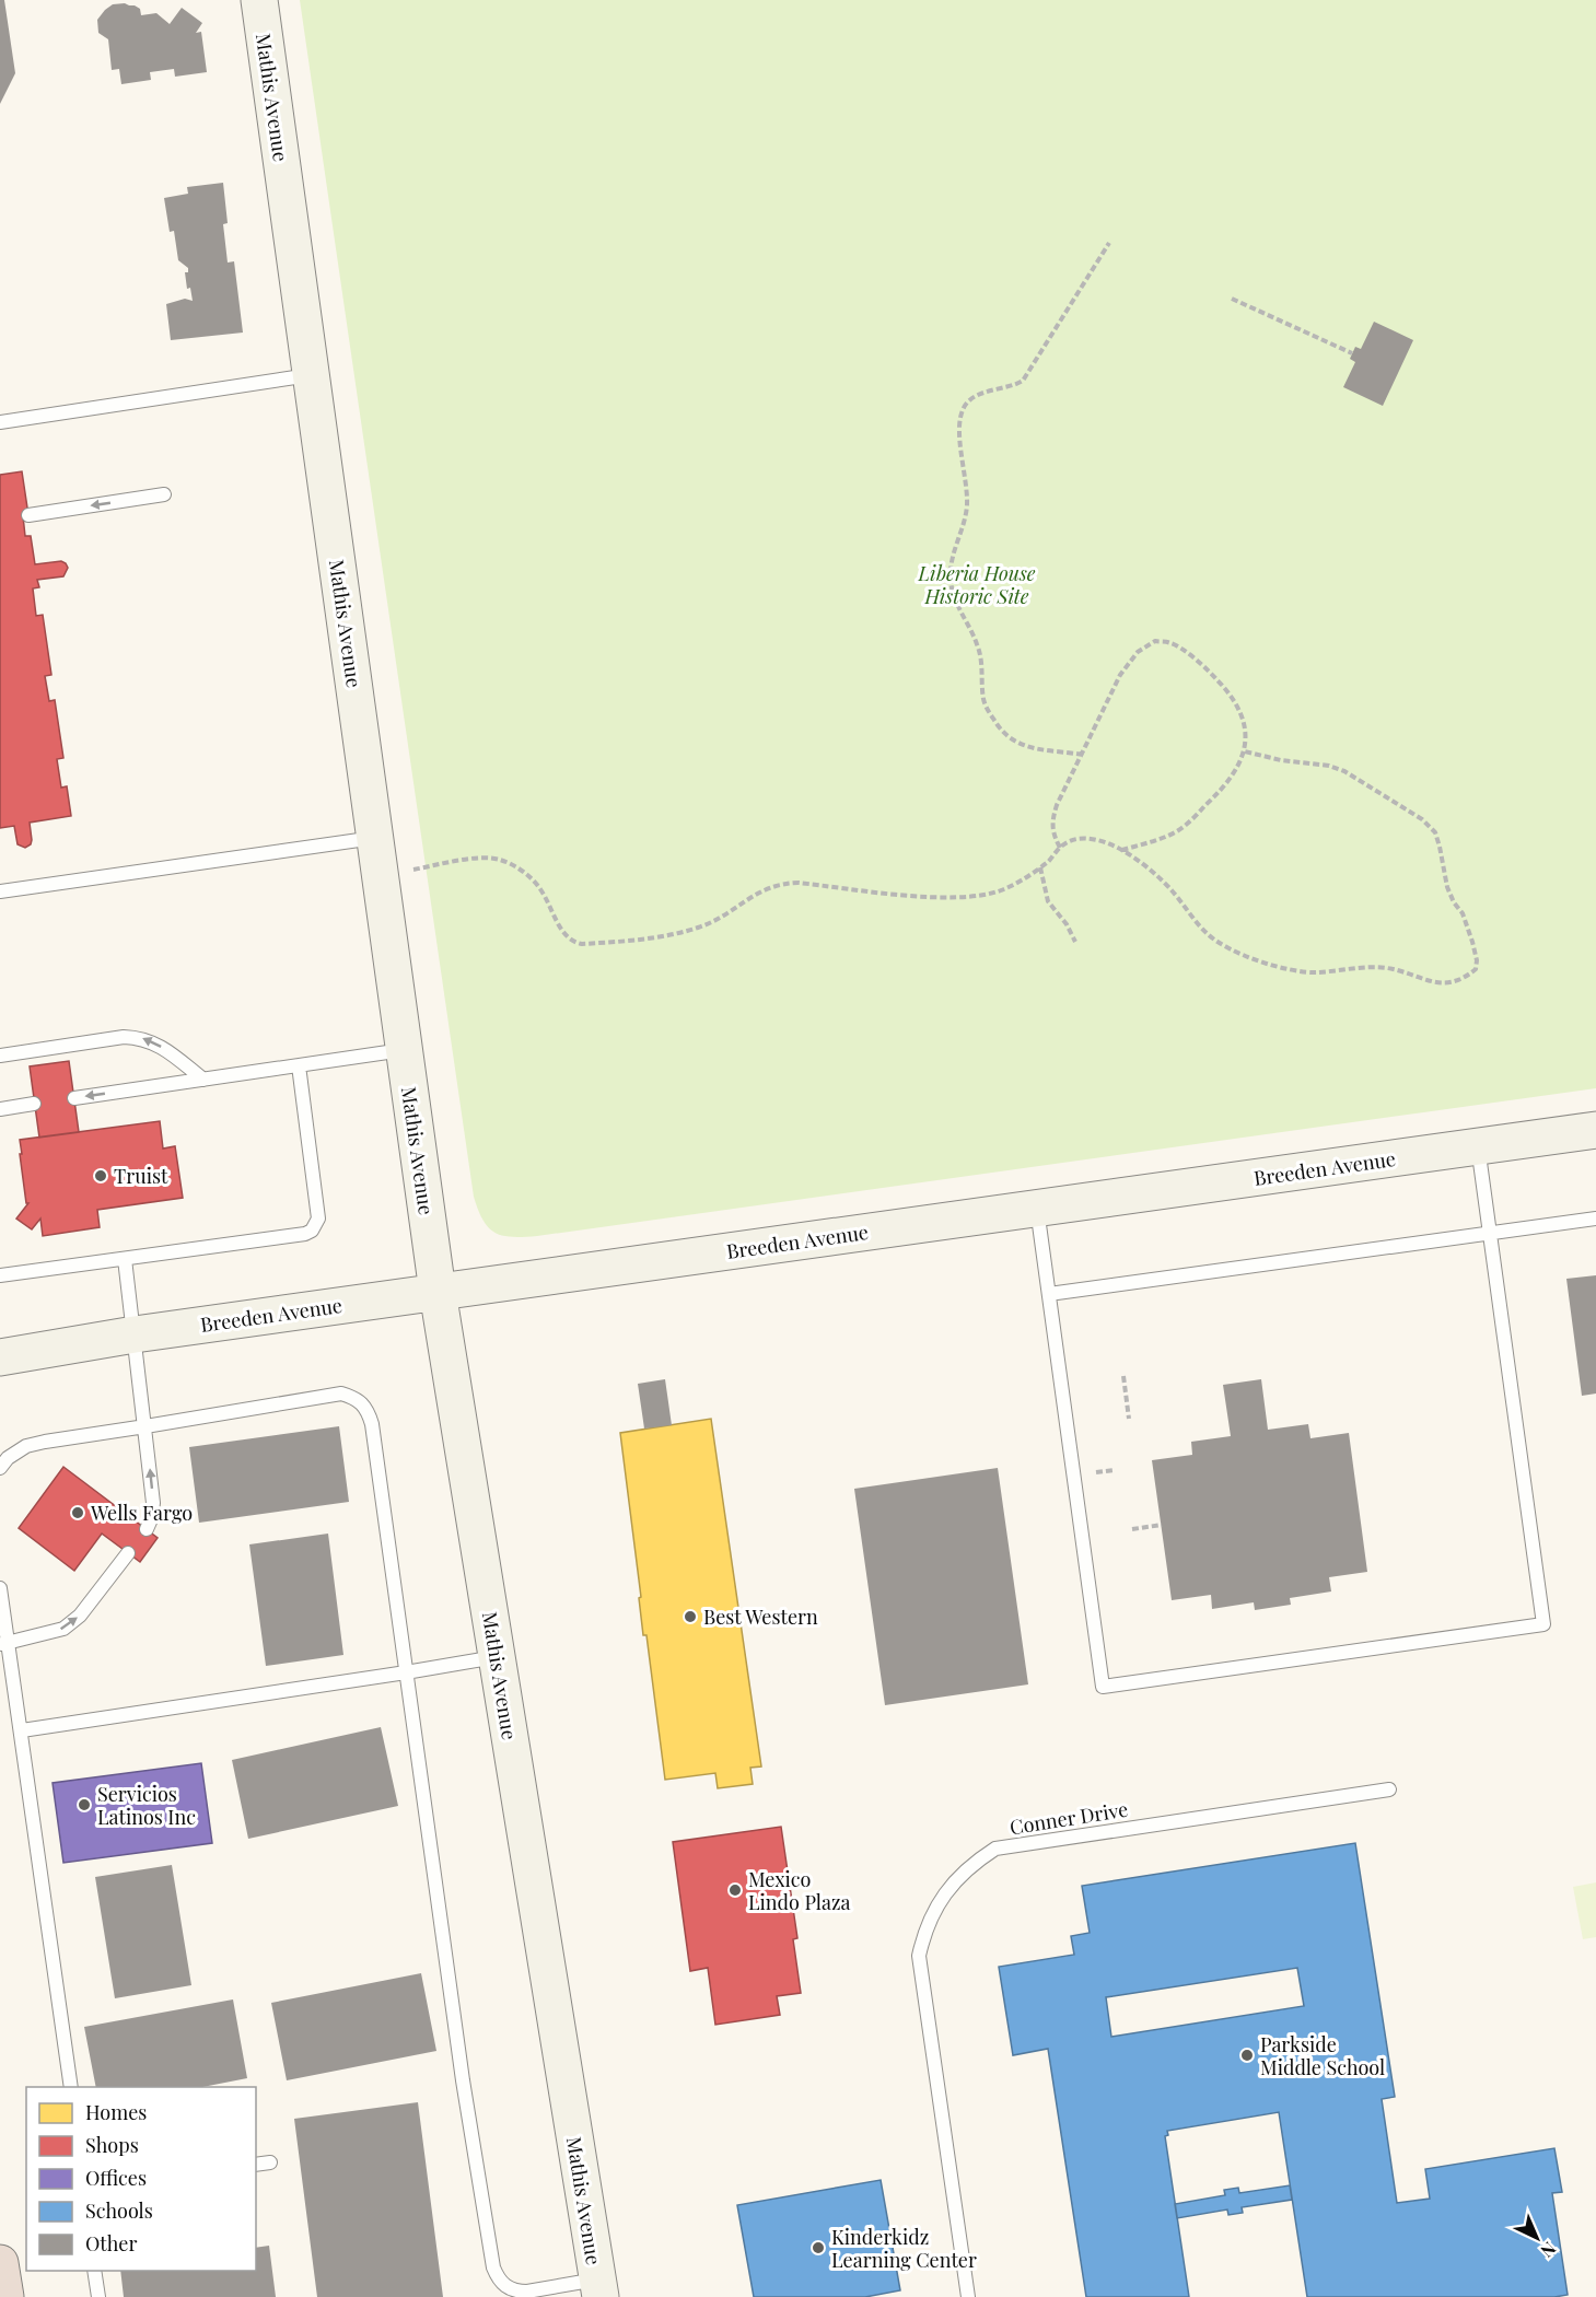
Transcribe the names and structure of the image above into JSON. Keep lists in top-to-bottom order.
{
  "streets": {
    "street": ["Mathis Avenue", "Breeden Avenue"],
    "lane": ["Conner Drive"]
  },
  "crossings": [
    ["Mathis Avenue", "Breeden Avenue"]
  ],
  "parks": ["Liberia House Historic Site"],
  "places": [
    "Truist",
    "Wells Fargo",
    "Best Western",
    "Servicios Latinos Inc",
    "Mexico Lindo Plaza",
    "Parkside Middle School",
    "Kinderkidz Learning Center"
  ],
  "legend": [
    "Homes",
    "Shops",
    "Offices",
    "Schools",
    "Other"
  ],
  "north": "bottom right"
}
